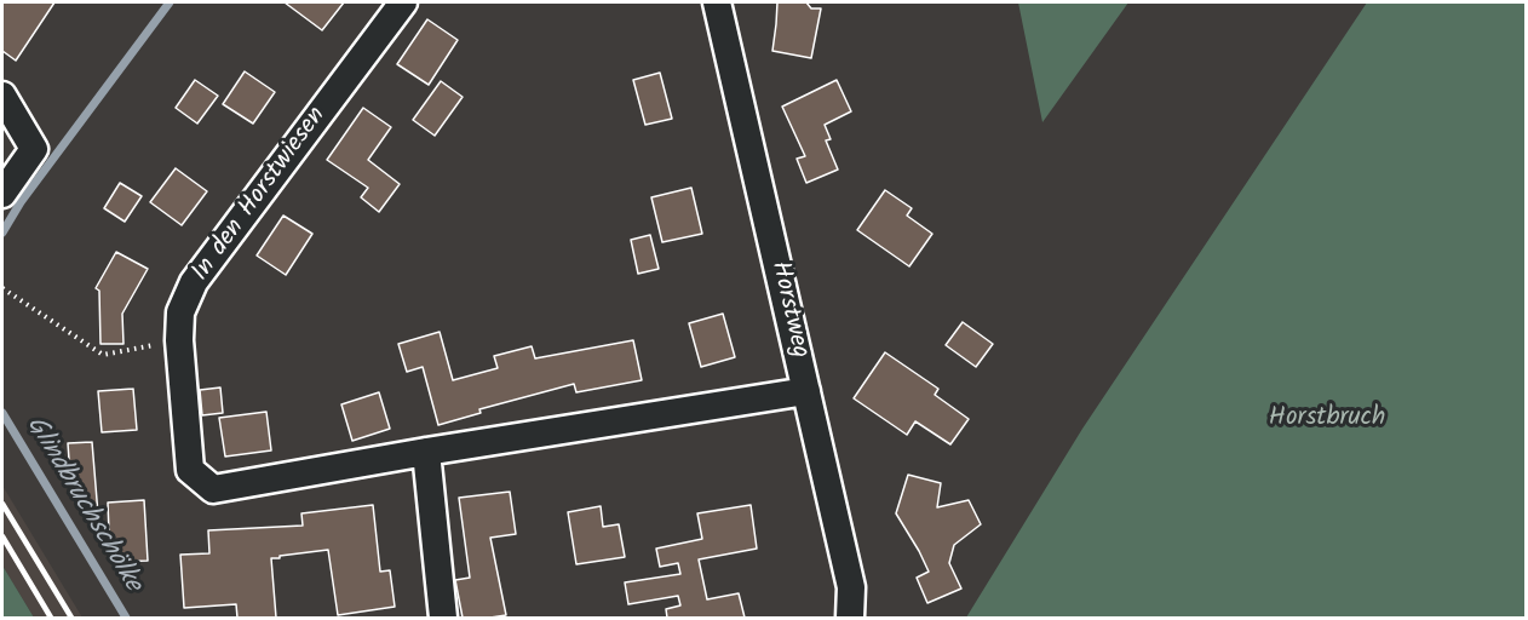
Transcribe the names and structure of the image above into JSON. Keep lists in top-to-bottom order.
{
  "streets": {
    "street": ["In den Horstwiesen", "Horstweg"]
  },
  "crossings": [
    ["In den Horstwiesen", "Horstweg"]
  ],
  "water": ["Glindbruchschölke"],
  "parks": ["Horstbruch"]
}
